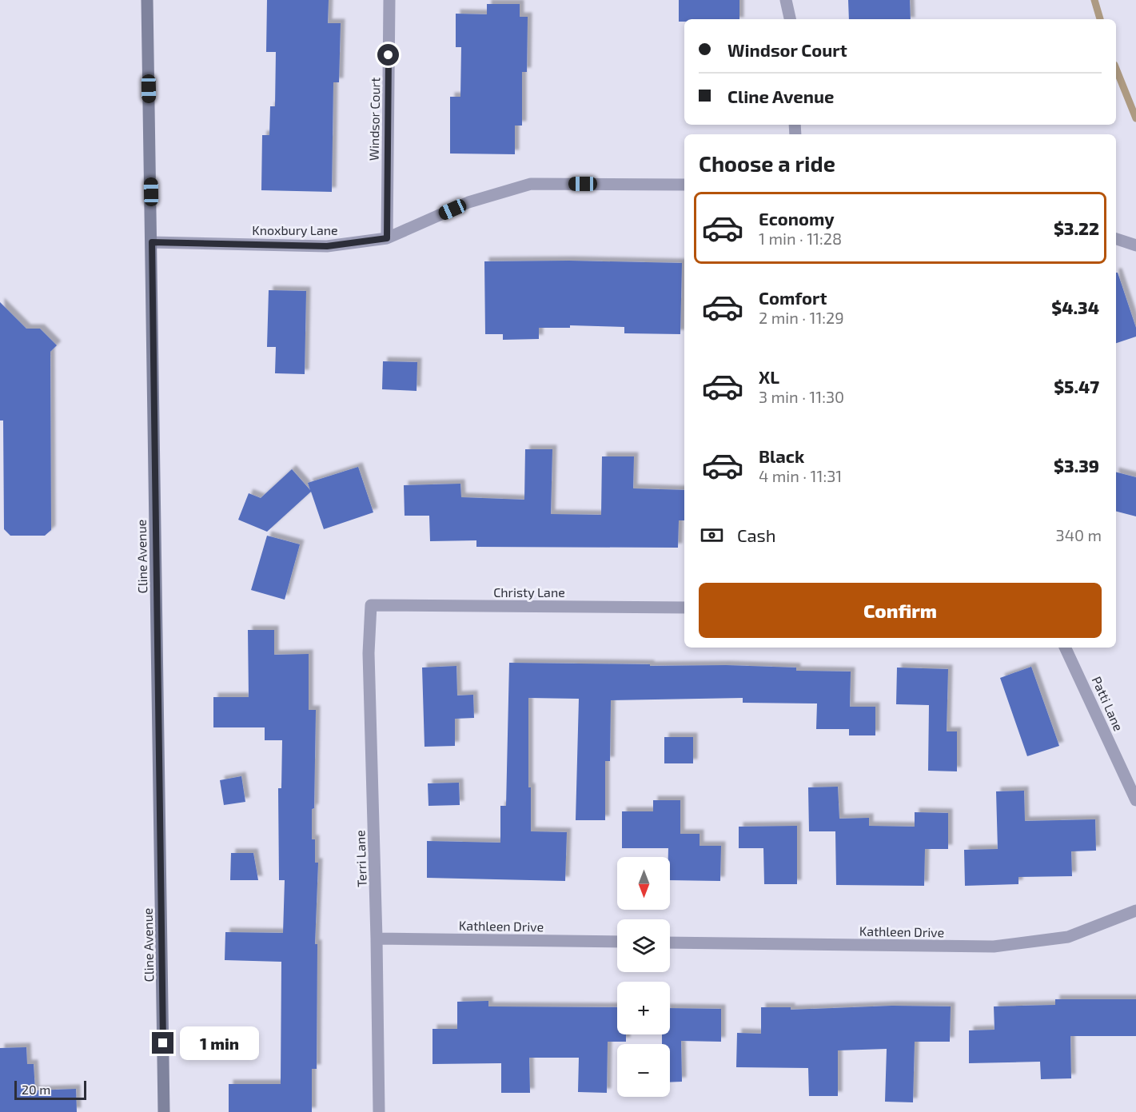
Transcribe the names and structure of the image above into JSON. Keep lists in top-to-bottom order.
{
  "streets": {
    "street": [
      "Windsor Court",
      "Knoxbury Lane",
      "Cline Avenue",
      "Christy Lane",
      "Patti Lane",
      "Terri Lane",
      "Kathleen Drive"
    ]
  },
  "crossings": [
    ["Windsor Court", "Knoxbury Lane"],
    ["Knoxbury Lane", "Cline Avenue"],
    ["Christy Lane", "Terri Lane"],
    ["Terri Lane", "Kathleen Drive"]
  ],
  "scale_bar": "20 m",
  "north": "bottom",
  "page": {
    "banner": ["Windsor Court", "Cline Avenue"],
    "heading": "Choose a ride",
    "list": [
      {
        "name": "Economy",
        "note": "1 min · 11:28",
        "value": "$3.22"
      },
      {
        "name": "Comfort",
        "note": "2 min · 11:29",
        "value": "$4.34"
      },
      {
        "name": "XL",
        "note": "3 min · 11:30",
        "value": "$5.47"
      },
      {
        "name": "Black",
        "note": "4 min · 11:31",
        "value": "$3.39"
      }
    ],
    "pay": ["Cash", "340 m"],
    "buttons": "Confirm",
    "map_buttons": ["+", "−"],
    "bubble": "1 min",
    "scale": "20 m"
  }
}
